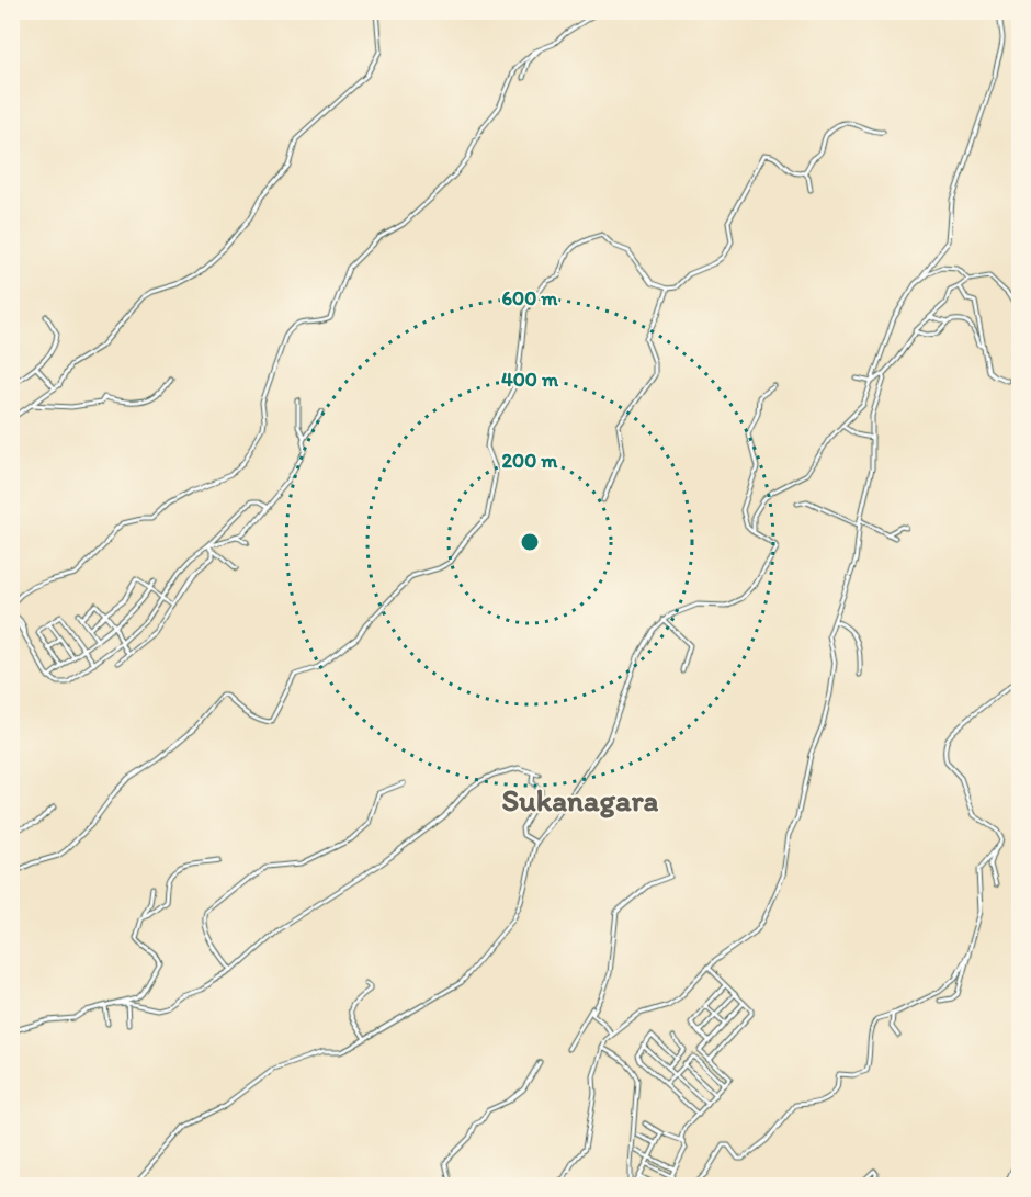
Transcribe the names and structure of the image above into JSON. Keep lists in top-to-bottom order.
{
  "districts": ["Sukanagara"],
  "rings": ["600 m", "400 m", "200 m"]
}
